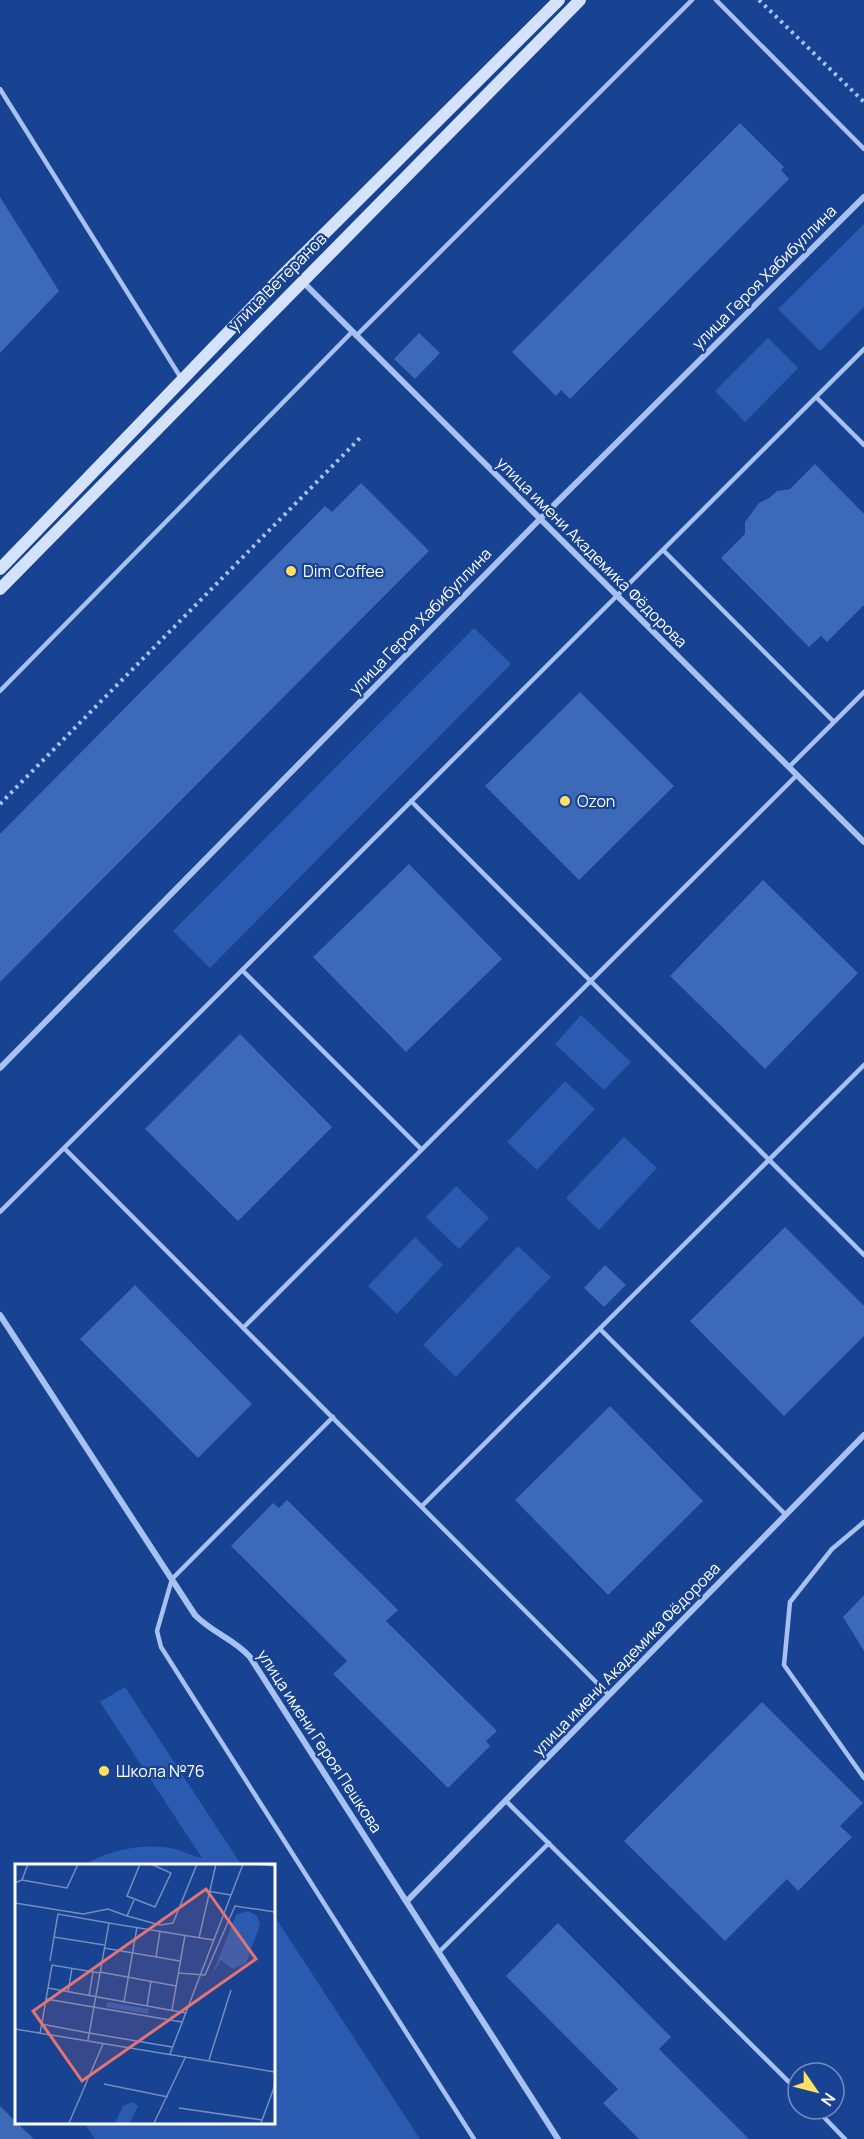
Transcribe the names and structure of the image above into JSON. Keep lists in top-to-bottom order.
{
  "streets": {
    "street": [
      "улица Героя Хабибуллина",
      "улица Ветеранов",
      "улица имени Академика Фёдорова",
      "улица имени Героя Пешкова"
    ]
  },
  "crossings": [
    ["улица Героя Хабибуллина", "улица имени Академика Фёдорова"],
    ["улица Ветеранов", "улица имени Академика Фёдорова"],
    ["улица имени Академика Фёдорова", "улица имени Героя Пешкова"]
  ],
  "places": ["Dim Coffee", "Ozon", "Школа №76"],
  "north": "bottom right"
}
